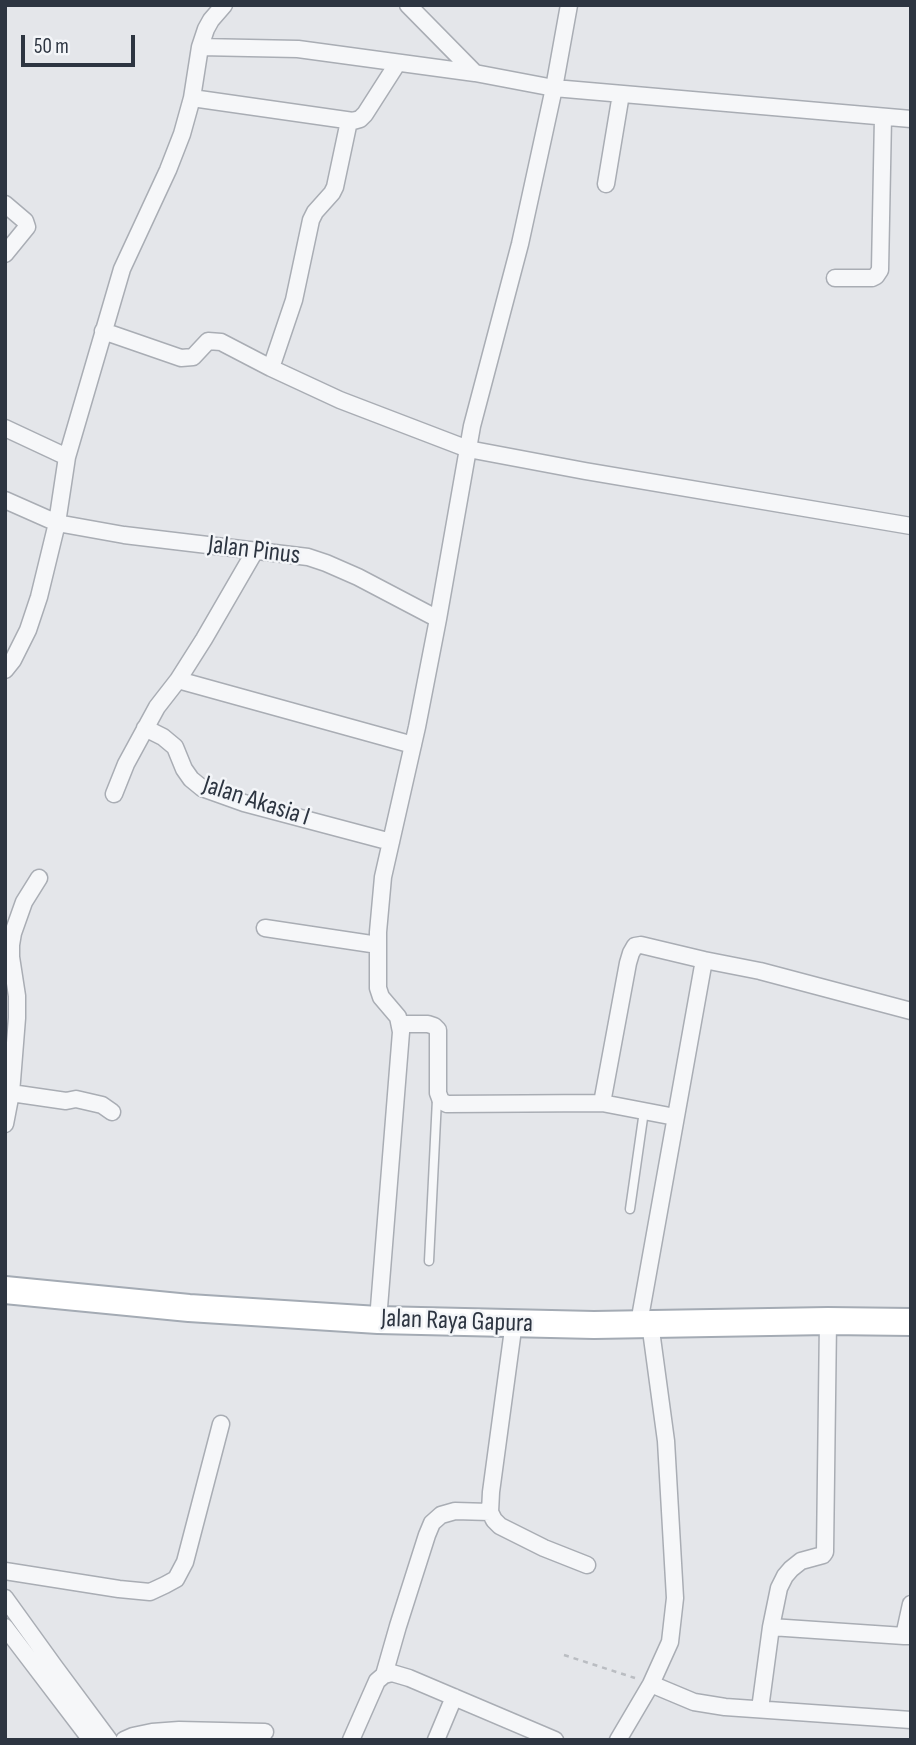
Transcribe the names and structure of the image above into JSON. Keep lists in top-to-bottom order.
{
  "streets": {
    "main road": ["Jalan Raya Gapura"],
    "street": ["Jalan Pinus", "Jalan Akasia I"]
  },
  "scale_bar": "50 m"
}
